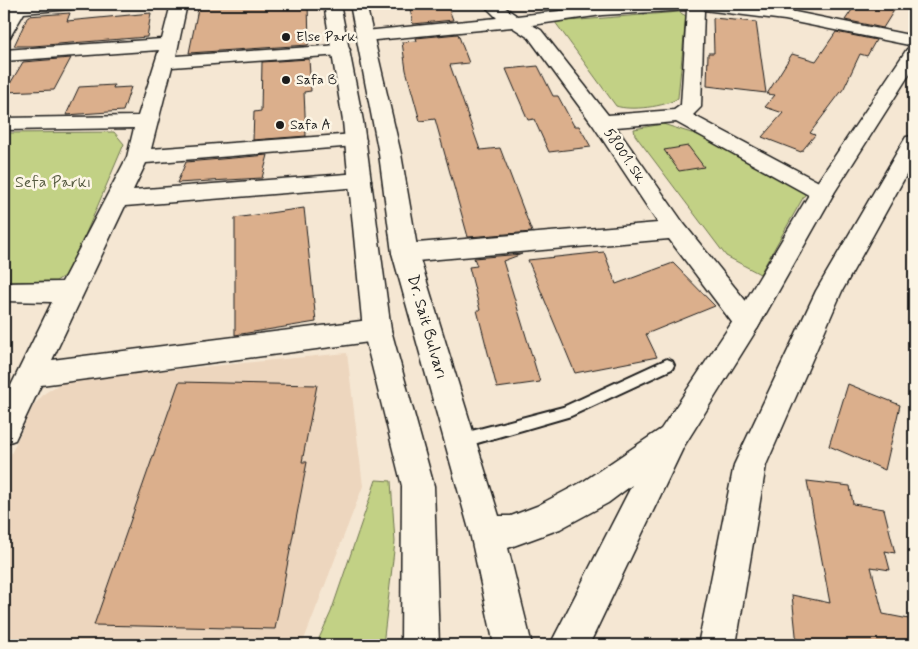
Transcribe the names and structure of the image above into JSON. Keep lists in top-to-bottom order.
{
  "streets": {
    "street": ["58001. Sk.", "Dr. Sait Bulvarı"]
  },
  "parks": ["Sefa Parkı"],
  "places": ["Else Park", "Safa B", "Safa A"]
}
